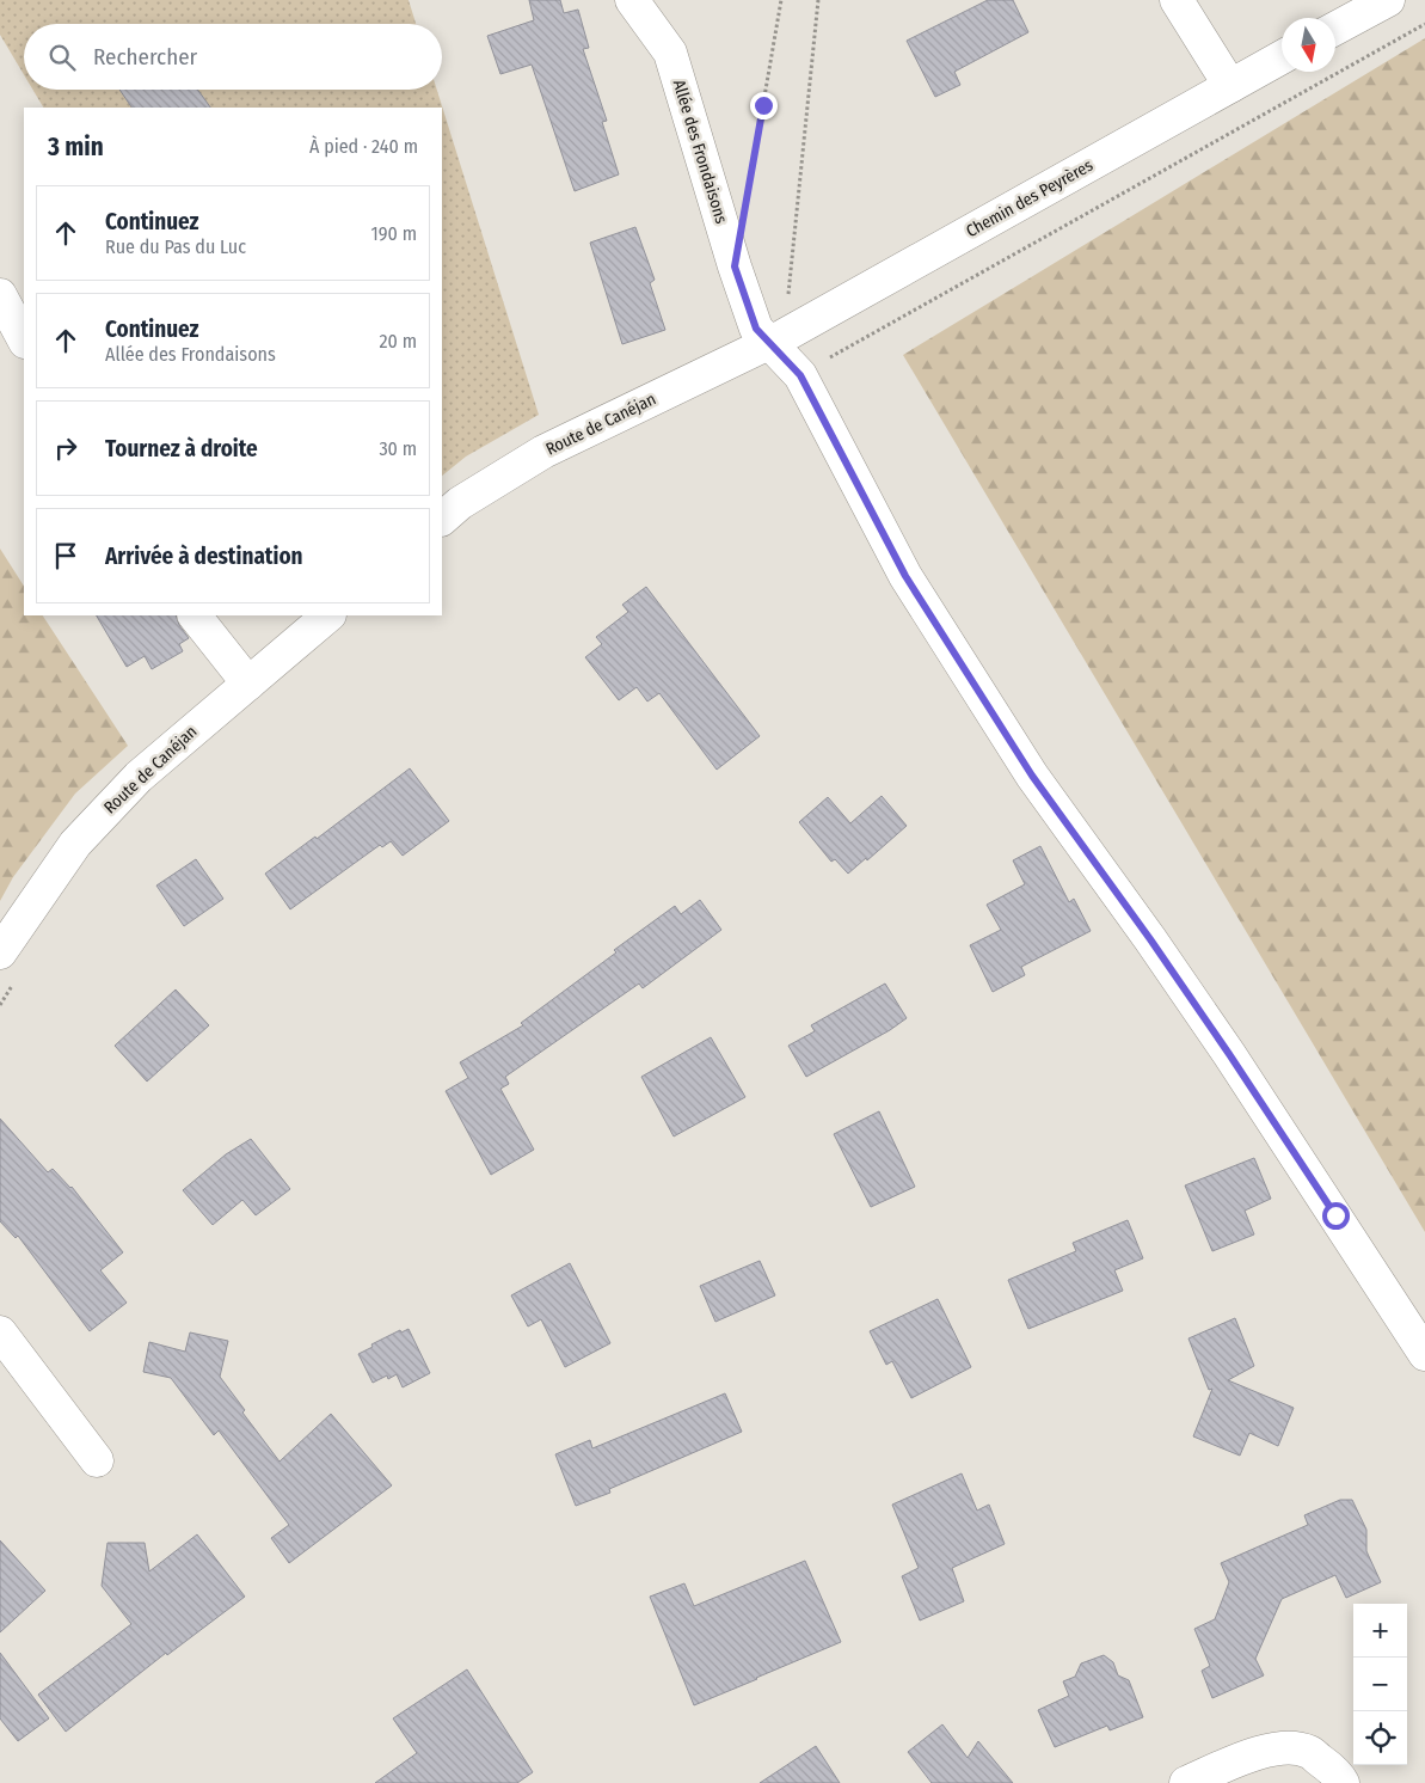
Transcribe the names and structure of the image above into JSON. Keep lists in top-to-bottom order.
{
  "streets": {
    "street": ["Allée des Frondaisons", "Chemin des Peyrères", "Route de Canéjan"]
  },
  "crossings": [
    ["Allée des Frondaisons", "Chemin des Peyrères"],
    ["Allée des Frondaisons", "Route de Canéjan"],
    ["Chemin des Peyrères", "Route de Canéjan"]
  ],
  "north": "bottom",
  "page": {
    "search": "Rechercher",
    "heading": ["3 min", "À pied · 240 m"],
    "list": [
      ["Continuez", "Rue du Pas du Luc", "190 m"],
      ["Continuez", "Allée des Frondaisons", "20 m"],
      ["Tournez à droite", "30 m"],
      "Arrivée à destination"
    ],
    "map_buttons": ["+", "−"]
  }
}
